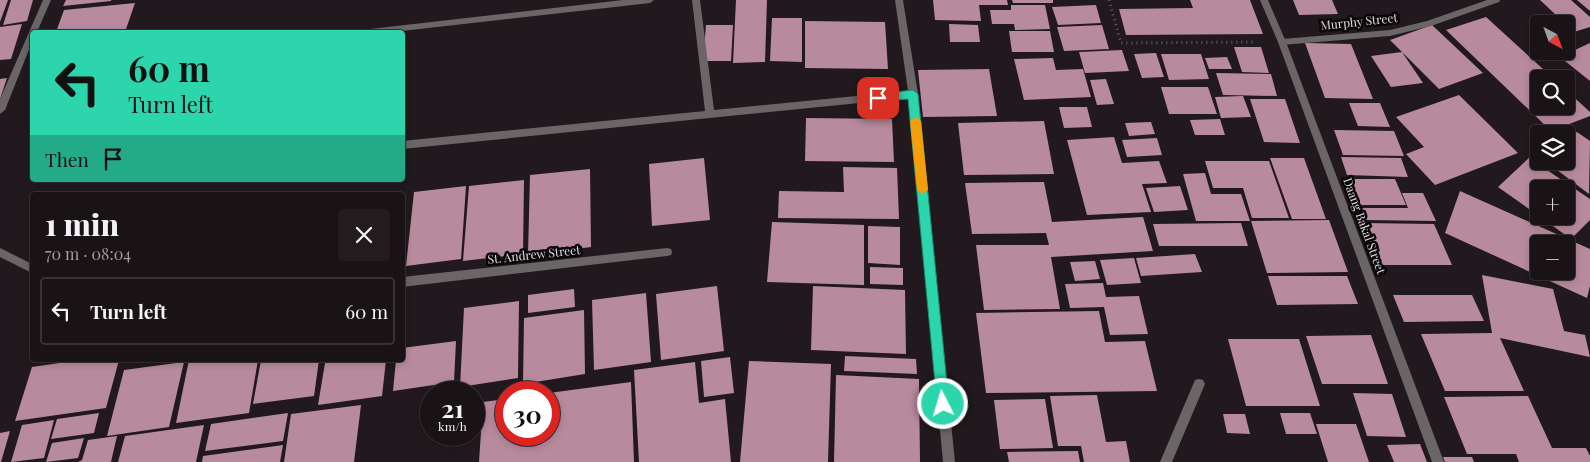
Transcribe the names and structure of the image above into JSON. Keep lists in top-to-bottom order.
{
  "streets": {
    "street": ["Murphy Street", "Daang Bakal Street", "St. Andrew Street"]
  },
  "crossings": [
    ["Murphy Street", "Daang Bakal Street"]
  ],
  "north": "bottom right",
  "page": {
    "map_buttons": ["+", "−"],
    "turn": ["60 m", "Turn left"],
    "then": "Then",
    "heading": ["1 min", "70 m · 08:04"],
    "list": [
      {
        "name": "Turn left",
        "value": "60 m"
      }
    ],
    "speed": "21 km/h",
    "limit": "30"
  }
}
